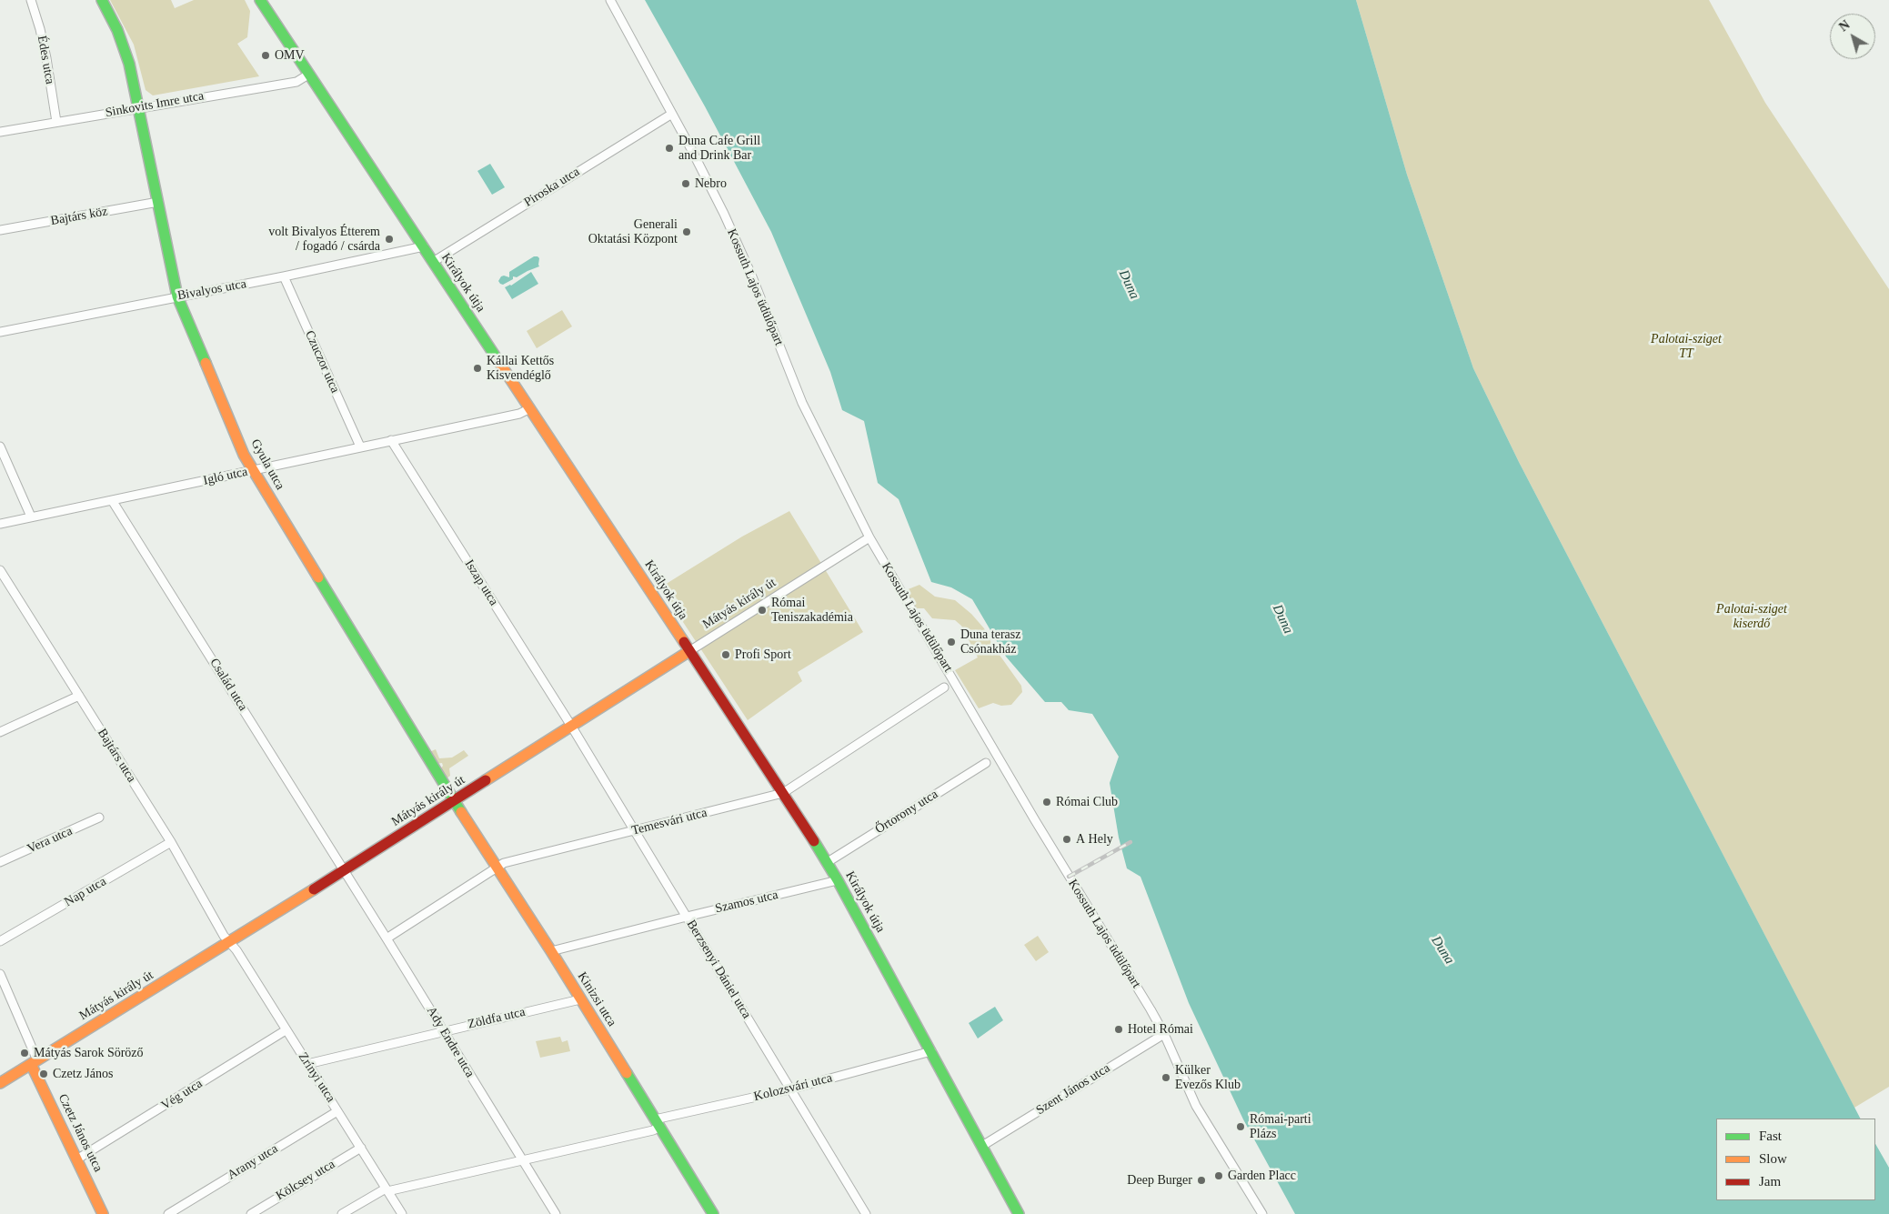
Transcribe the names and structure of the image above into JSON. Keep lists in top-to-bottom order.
{
  "streets": {
    "street": [
      "Édes utca",
      "Sinkovits Imre utca",
      "Piroska utca",
      "Bajtárs köz",
      "Királyok útja",
      "Kossuth Lajos üdülőpart",
      "Bivalyos utca",
      "Czuczor utca",
      "Gyula utca",
      "Igló utca",
      "Iszap utca",
      "Mátyás király út",
      "Család utca",
      "Bajtárs utca",
      "Őrtorony utca",
      "Temesvári utca",
      "Vera utca",
      "Nap utca",
      "Szamos utca",
      "Berzsenyi Dániel utca",
      "Kinizsi utca",
      "Zöldfa utca",
      "Ady Endre utca",
      "Zrínyi utca",
      "Kolozsvári utca",
      "Szent János utca",
      "Vég utca",
      "Czetz János utca",
      "Arany utca",
      "Kölcsey utca"
    ]
  },
  "crossings": [
    ["Édes utca", "Sinkovits Imre utca"],
    ["Sinkovits Imre utca", "Királyok útja"],
    ["Sinkovits Imre utca", "Gyula utca"],
    ["Piroska utca", "Királyok útja"],
    ["Piroska utca", "Kossuth Lajos üdülőpart"],
    ["Bajtárs köz", "Gyula utca"],
    ["Királyok útja", "Bivalyos utca"],
    ["Királyok útja", "Igló utca"],
    ["Királyok útja", "Mátyás király út"],
    ["Királyok útja", "Őrtorony utca"],
    ["Királyok útja", "Temesvári utca"],
    ["Királyok útja", "Szamos utca"],
    ["Királyok útja", "Kolozsvári utca"],
    ["Királyok útja", "Szent János utca"],
    ["Kossuth Lajos üdülőpart", "Mátyás király út"],
    ["Kossuth Lajos üdülőpart", "Szent János utca"],
    ["Bivalyos utca", "Czuczor utca"],
    ["Bivalyos utca", "Gyula utca"],
    ["Czuczor utca", "Igló utca"],
    ["Gyula utca", "Igló utca"],
    ["Gyula utca", "Mátyás király út"],
    ["Gyula utca", "Kinizsi utca"],
    ["Igló utca", "Iszap utca"],
    ["Igló utca", "Család utca"],
    ["Iszap utca", "Mátyás király út"],
    ["Iszap utca", "Berzsenyi Dániel utca"],
    ["Mátyás király út", "Család utca"],
    ["Mátyás király út", "Bajtárs utca"],
    ["Mátyás király út", "Berzsenyi Dániel utca"],
    ["Mátyás király út", "Kinizsi utca"],
    ["Mátyás király út", "Ady Endre utca"],
    ["Mátyás király út", "Zrínyi utca"],
    ["Mátyás király út", "Czetz János utca"],
    ["Család utca", "Ady Endre utca"],
    ["Bajtárs utca", "Nap utca"],
    ["Bajtárs utca", "Zrínyi utca"],
    ["Temesvári utca", "Berzsenyi Dániel utca"],
    ["Temesvári utca", "Kinizsi utca"],
    ["Temesvári utca", "Ady Endre utca"],
    ["Szamos utca", "Berzsenyi Dániel utca"],
    ["Szamos utca", "Kinizsi utca"],
    ["Berzsenyi Dániel utca", "Kolozsvári utca"],
    ["Kinizsi utca", "Zöldfa utca"],
    ["Kinizsi utca", "Kolozsvári utca"],
    ["Zöldfa utca", "Ady Endre utca"],
    ["Zöldfa utca", "Zrínyi utca"],
    ["Ady Endre utca", "Kolozsvári utca"],
    ["Zrínyi utca", "Kolozsvári utca"],
    ["Zrínyi utca", "Vég utca"],
    ["Zrínyi utca", "Arany utca"],
    ["Zrínyi utca", "Kölcsey utca"],
    ["Vég utca", "Czetz János utca"]
  ],
  "water": ["Duna"],
  "parks": ["Palotai-sziget TT", "Palotai-sziget kiserdő"],
  "places": [
    "OMV",
    "Duna Cafe Grill and Drink Bar",
    "Nebro",
    "Generali Oktatási Központ",
    "volt Bivalyos Étterem / fogadó / csárda",
    "Kállai Kettős Kisvendéglő",
    "Római Teniszakadémia",
    "Duna terasz Csónakház",
    "Profi Sport",
    "Római Club",
    "A Hely",
    "Hotel Római",
    "Mátyás Sarok Söröző",
    "Czetz János",
    "Külker Evezős Klub",
    "Római-parti Plázs",
    "Garden Placc",
    "Deep Burger"
  ],
  "legend": ["Fast", "Slow", "Jam"],
  "north": "top left"
}
